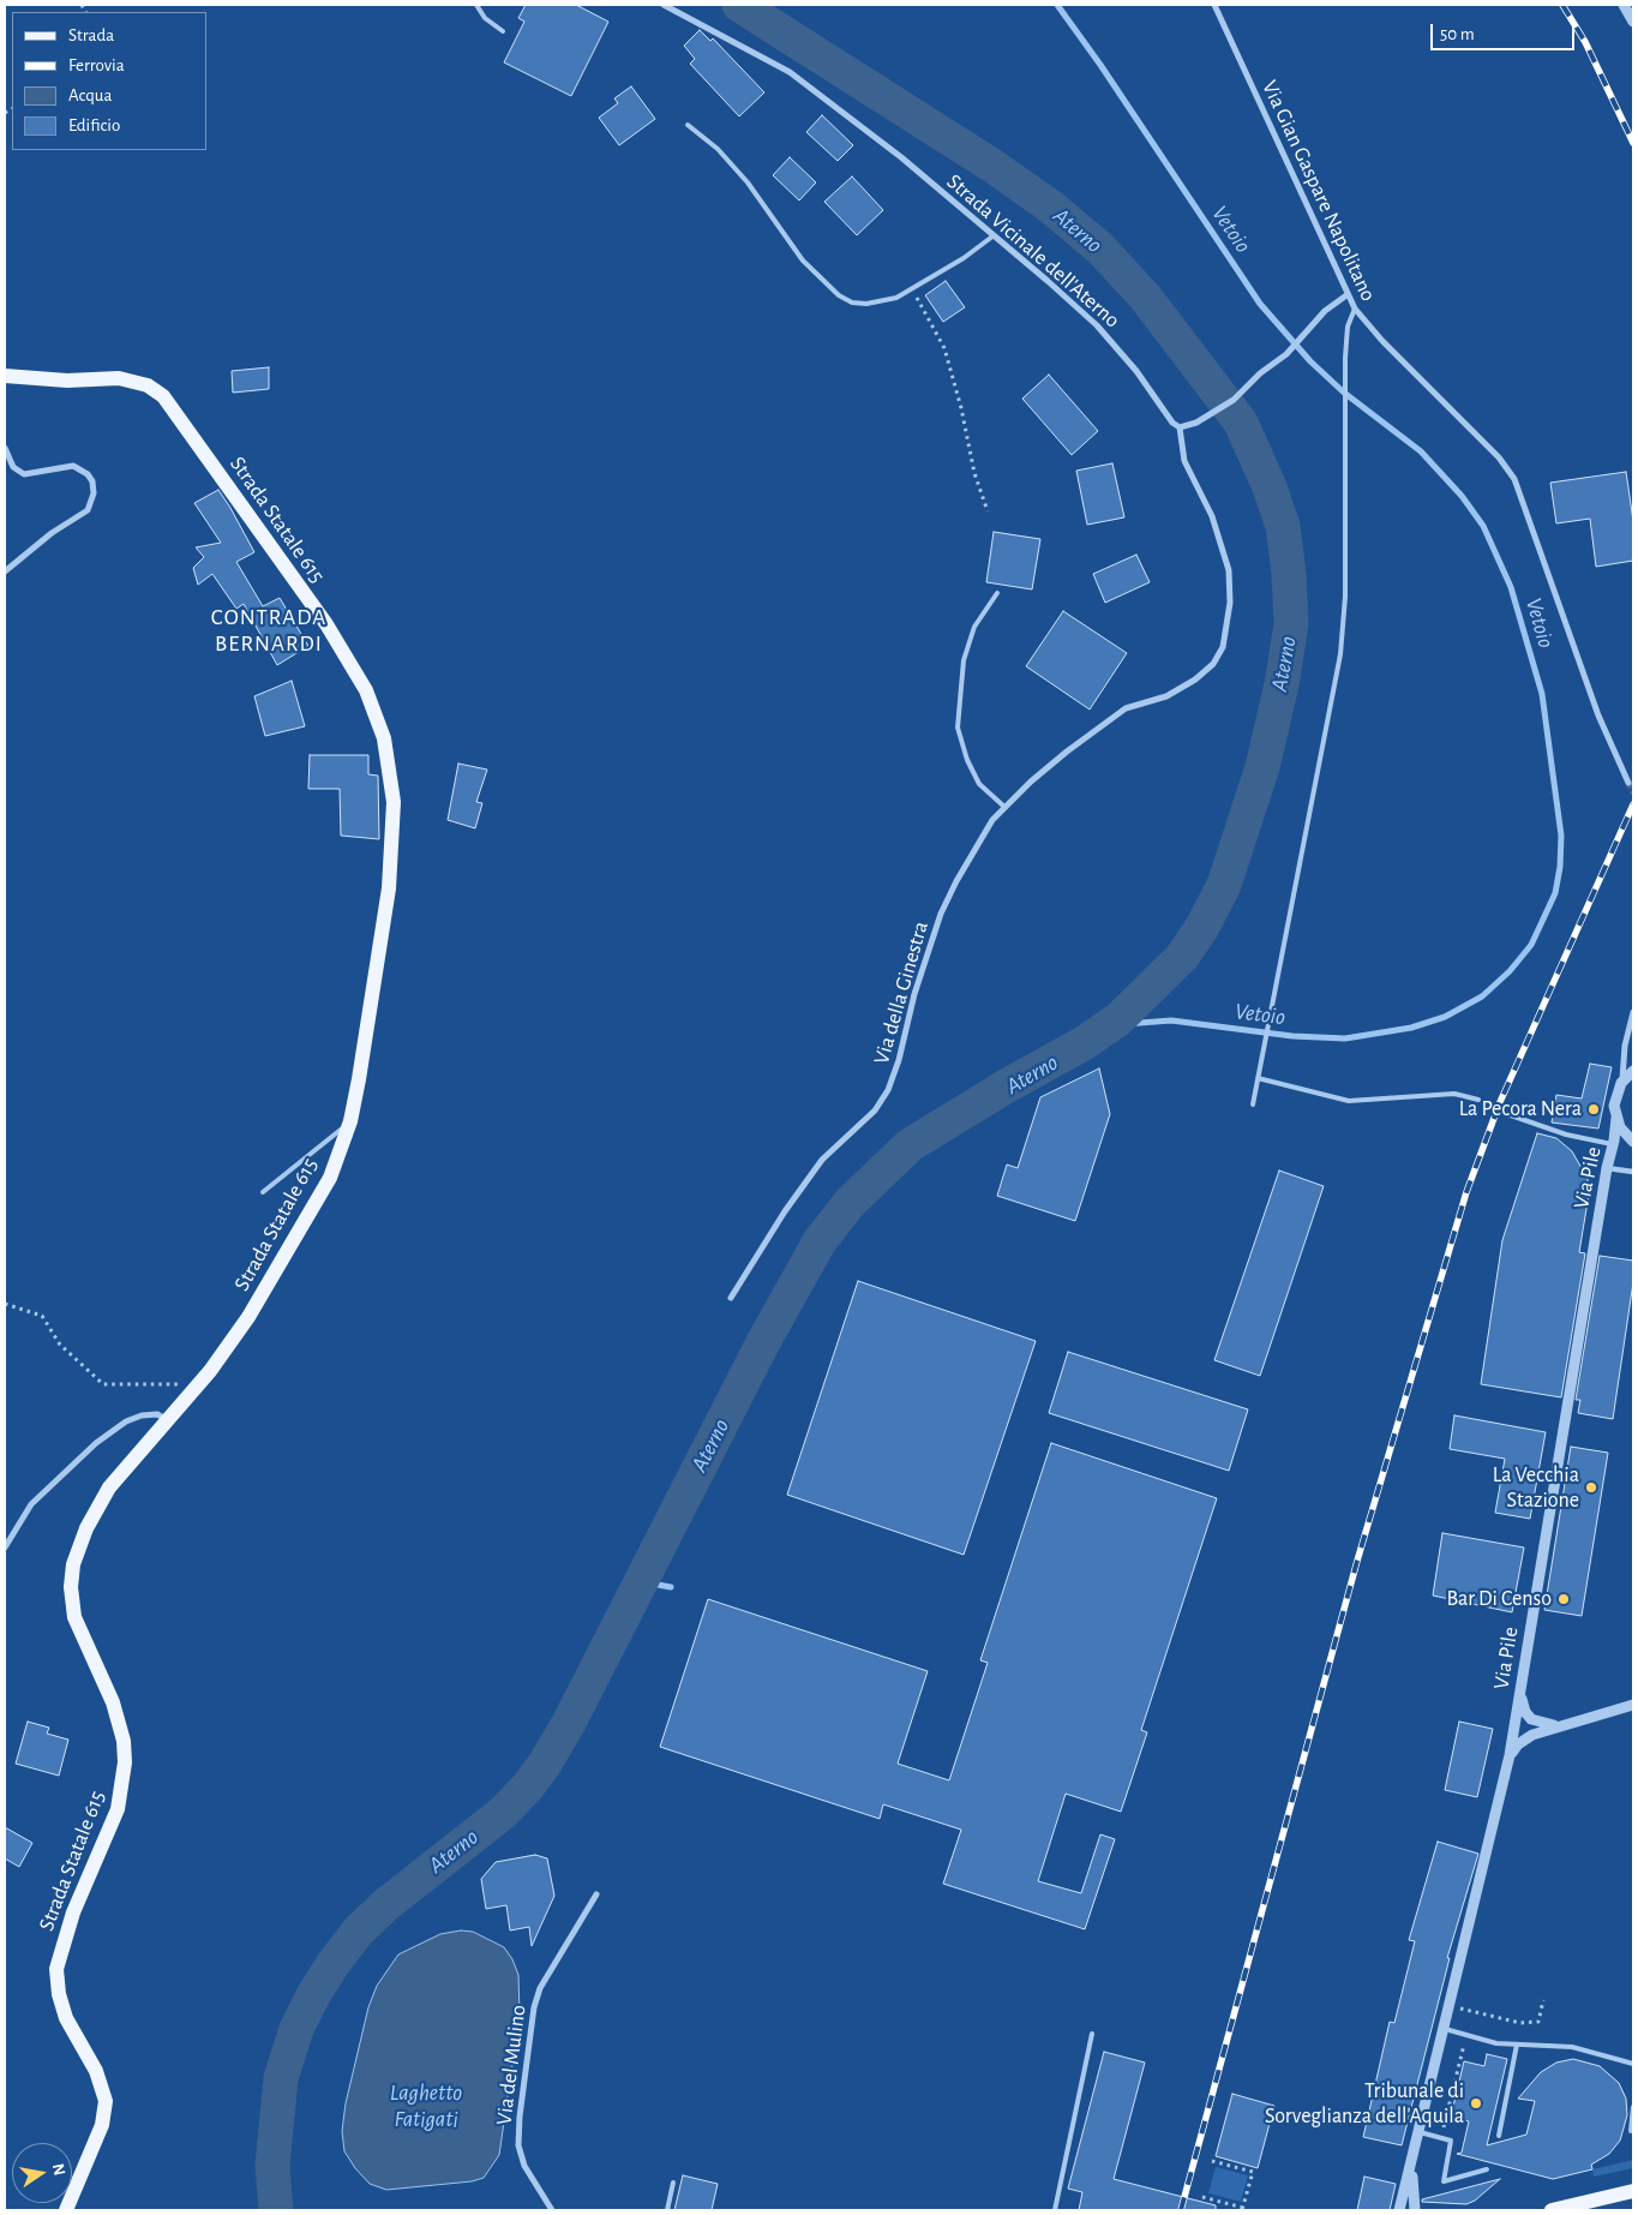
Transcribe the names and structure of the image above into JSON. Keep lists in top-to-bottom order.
{
  "streets": {
    "main road": ["Strada Statale 615"],
    "street": [
      "Via Gian Gaspare Napolitano",
      "Strada Vicinale dell'Aterno",
      "Via della Ginestra",
      "Via Pile",
      "Via del Mulino"
    ]
  },
  "crossings": [
    ["Strada Vicinale dell'Aterno", "Via della Ginestra"]
  ],
  "districts": ["CONTRADA BERNARDI"],
  "water": ["Vetoio", "Aterno", "Laghetto Fatigati"],
  "places": [
    "La Pecora Nera",
    "La Vecchia Stazione",
    "Bar Di Censo",
    "Tribunale di Sorveglianza dell'Aquila"
  ],
  "legend": [
    "Strada",
    "Ferrovia",
    "Acqua",
    "Edificio"
  ],
  "scale_bar": "50 m",
  "north": "right"
}
